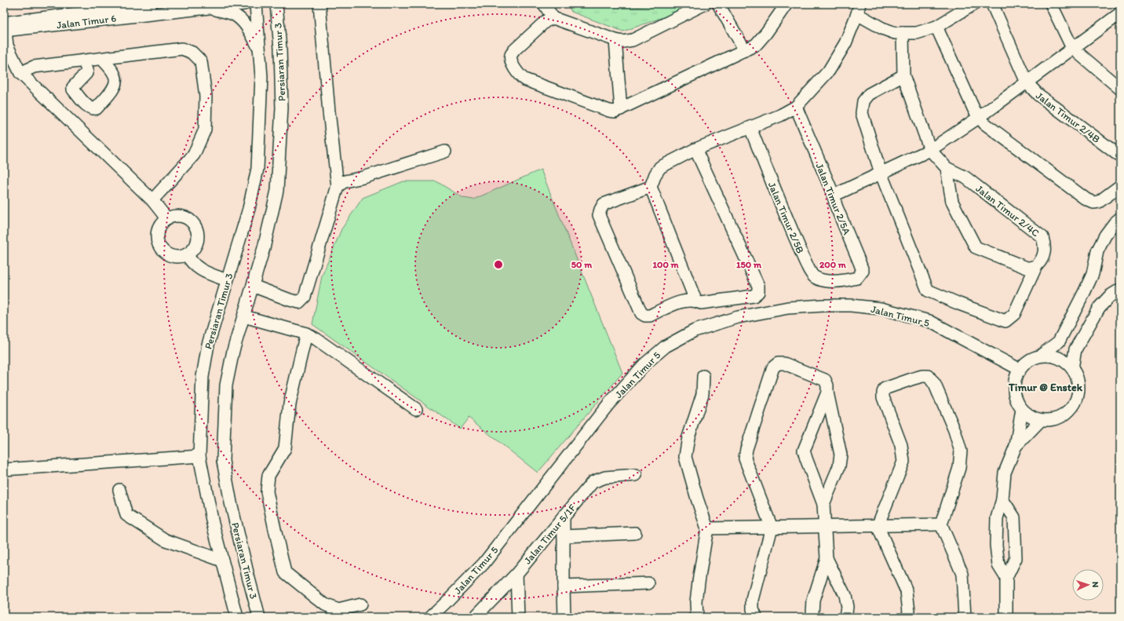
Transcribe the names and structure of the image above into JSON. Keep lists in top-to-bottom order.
{
  "streets": {
    "street": [
      "Jalan Timur 6",
      "Persiaran Timur 3",
      "Jalan Timur 2/4B",
      "Jalan Timur 2/5A",
      "Jalan Timur 2/4C",
      "Jalan Timur 2/5B",
      "Jalan Timur 5",
      "Jalan Timur 5/1F"
    ]
  },
  "crossings": [
    ["Jalan Timur 2/5A", "Jalan Timur 2/5B"]
  ],
  "districts": ["Timur @ Enstek"],
  "north": "right",
  "rings": [
    "50 m",
    "100 m",
    "150 m",
    "200 m"
  ]
}
